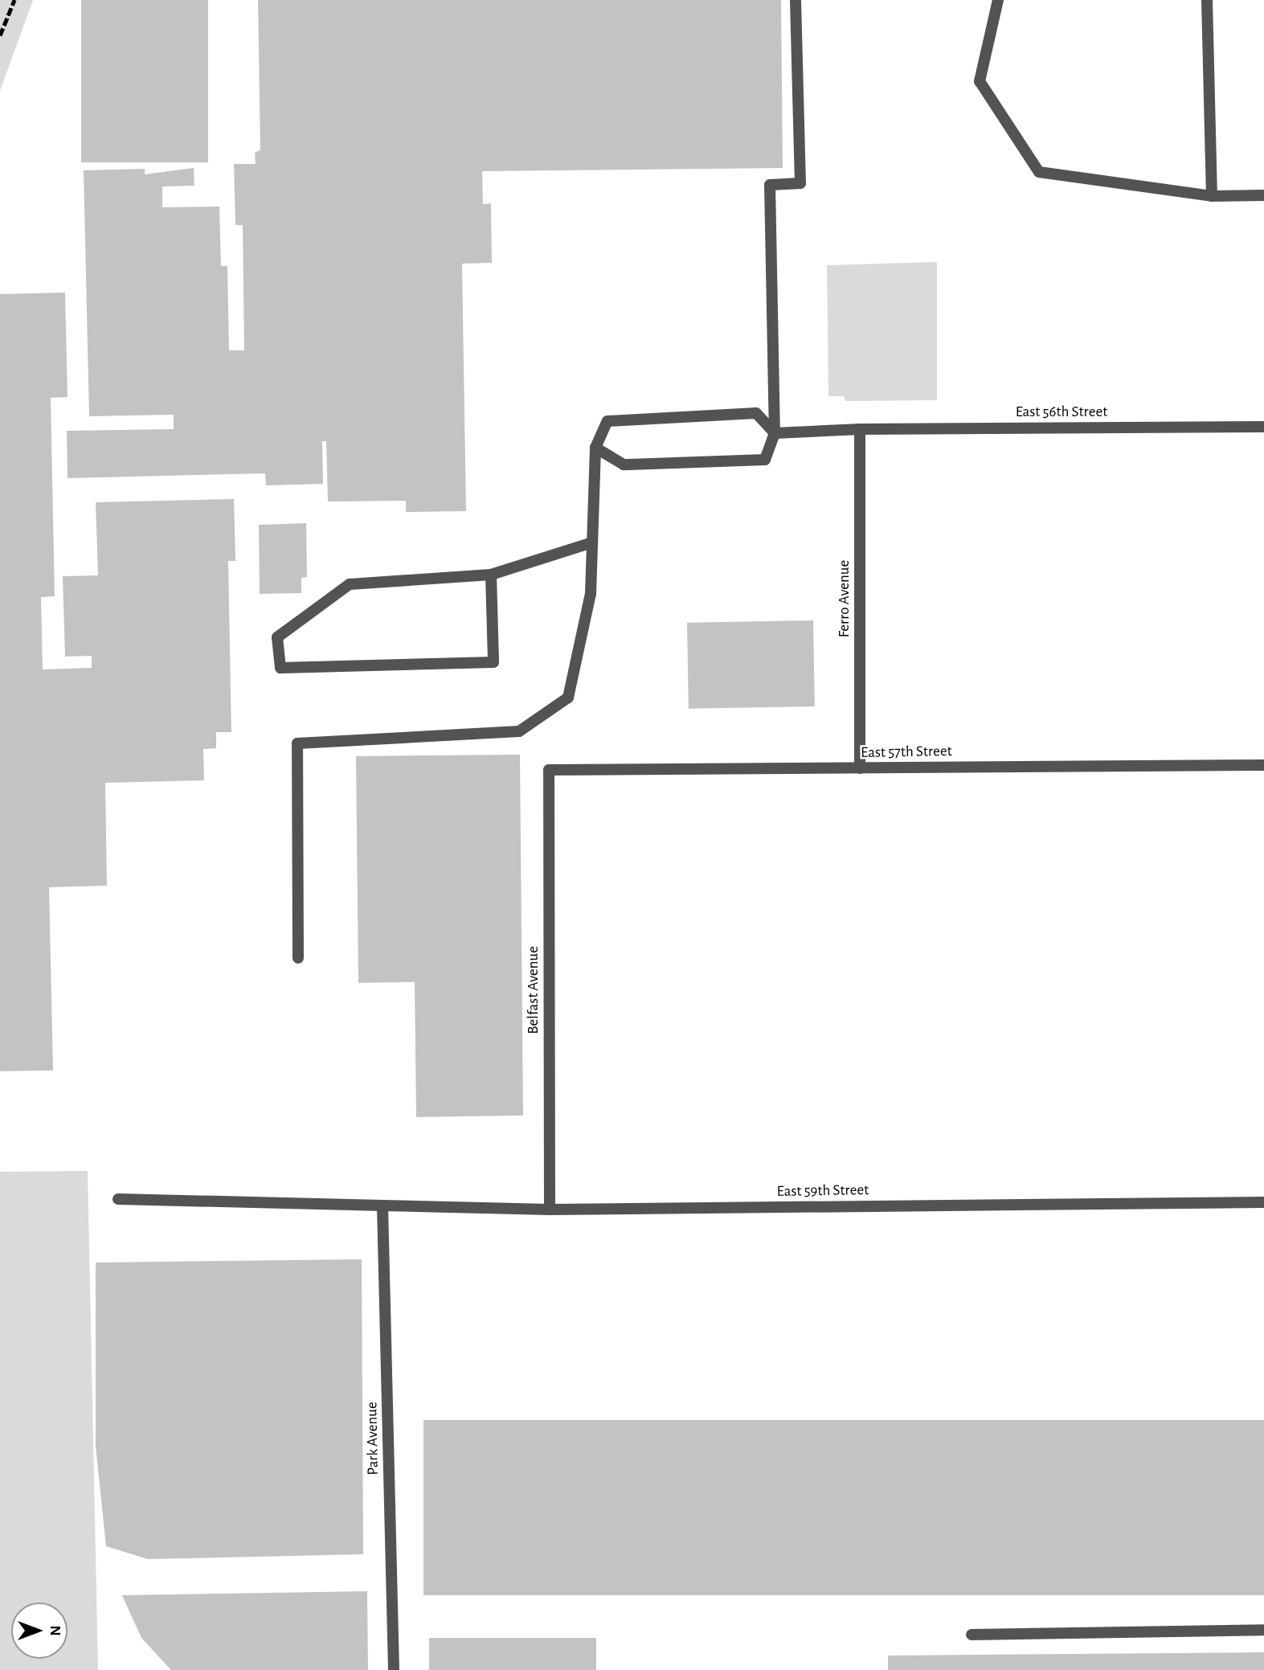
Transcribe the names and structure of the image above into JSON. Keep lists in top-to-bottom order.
{
  "streets": {
    "street": [
      "East 56th Street",
      "Ferro Avenue",
      "East 57th Street",
      "Belfast Avenue",
      "East 59th Street",
      "Park Avenue"
    ]
  },
  "crossings": [
    ["East 56th Street", "Ferro Avenue"],
    ["Ferro Avenue", "East 57th Street"],
    ["East 57th Street", "Belfast Avenue"],
    ["Belfast Avenue", "East 59th Street"],
    ["East 59th Street", "Park Avenue"]
  ],
  "north": "right"
}
